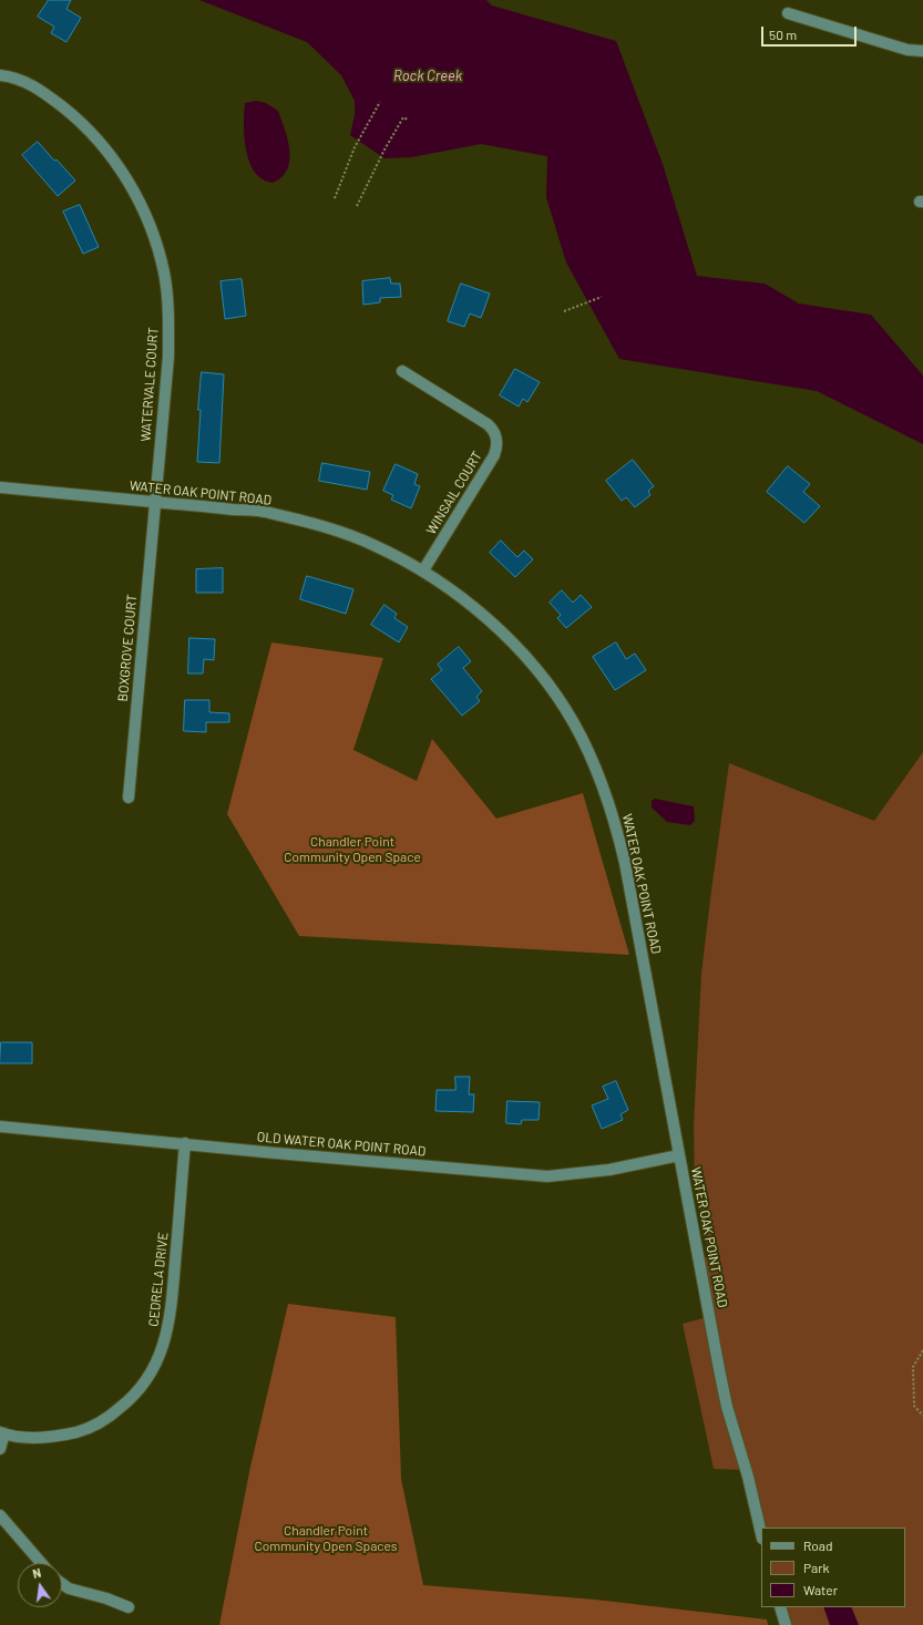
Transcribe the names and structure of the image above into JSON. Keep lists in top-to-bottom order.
{
  "streets": {
    "street": [
      "WATERVALE COURT",
      "WATER OAK POINT ROAD",
      "WINSAIL COURT",
      "BOXGROVE COURT",
      "OLD WATER OAK POINT ROAD",
      "CEDRELA DRIVE"
    ]
  },
  "crossings": [
    ["WATERVALE COURT", "WATER OAK POINT ROAD"],
    ["WATERVALE COURT", "BOXGROVE COURT"],
    ["WATER OAK POINT ROAD", "WINSAIL COURT"],
    ["WATER OAK POINT ROAD", "BOXGROVE COURT"],
    ["WATER OAK POINT ROAD", "OLD WATER OAK POINT ROAD"],
    ["OLD WATER OAK POINT ROAD", "CEDRELA DRIVE"]
  ],
  "water": ["Rock Creek"],
  "parks": ["Chandler Point Community Open Space", "Chandler Point Community Open Spaces"],
  "legend": ["Road", "Park", "Water"],
  "scale_bar": "50 m",
  "north": "top"
}
